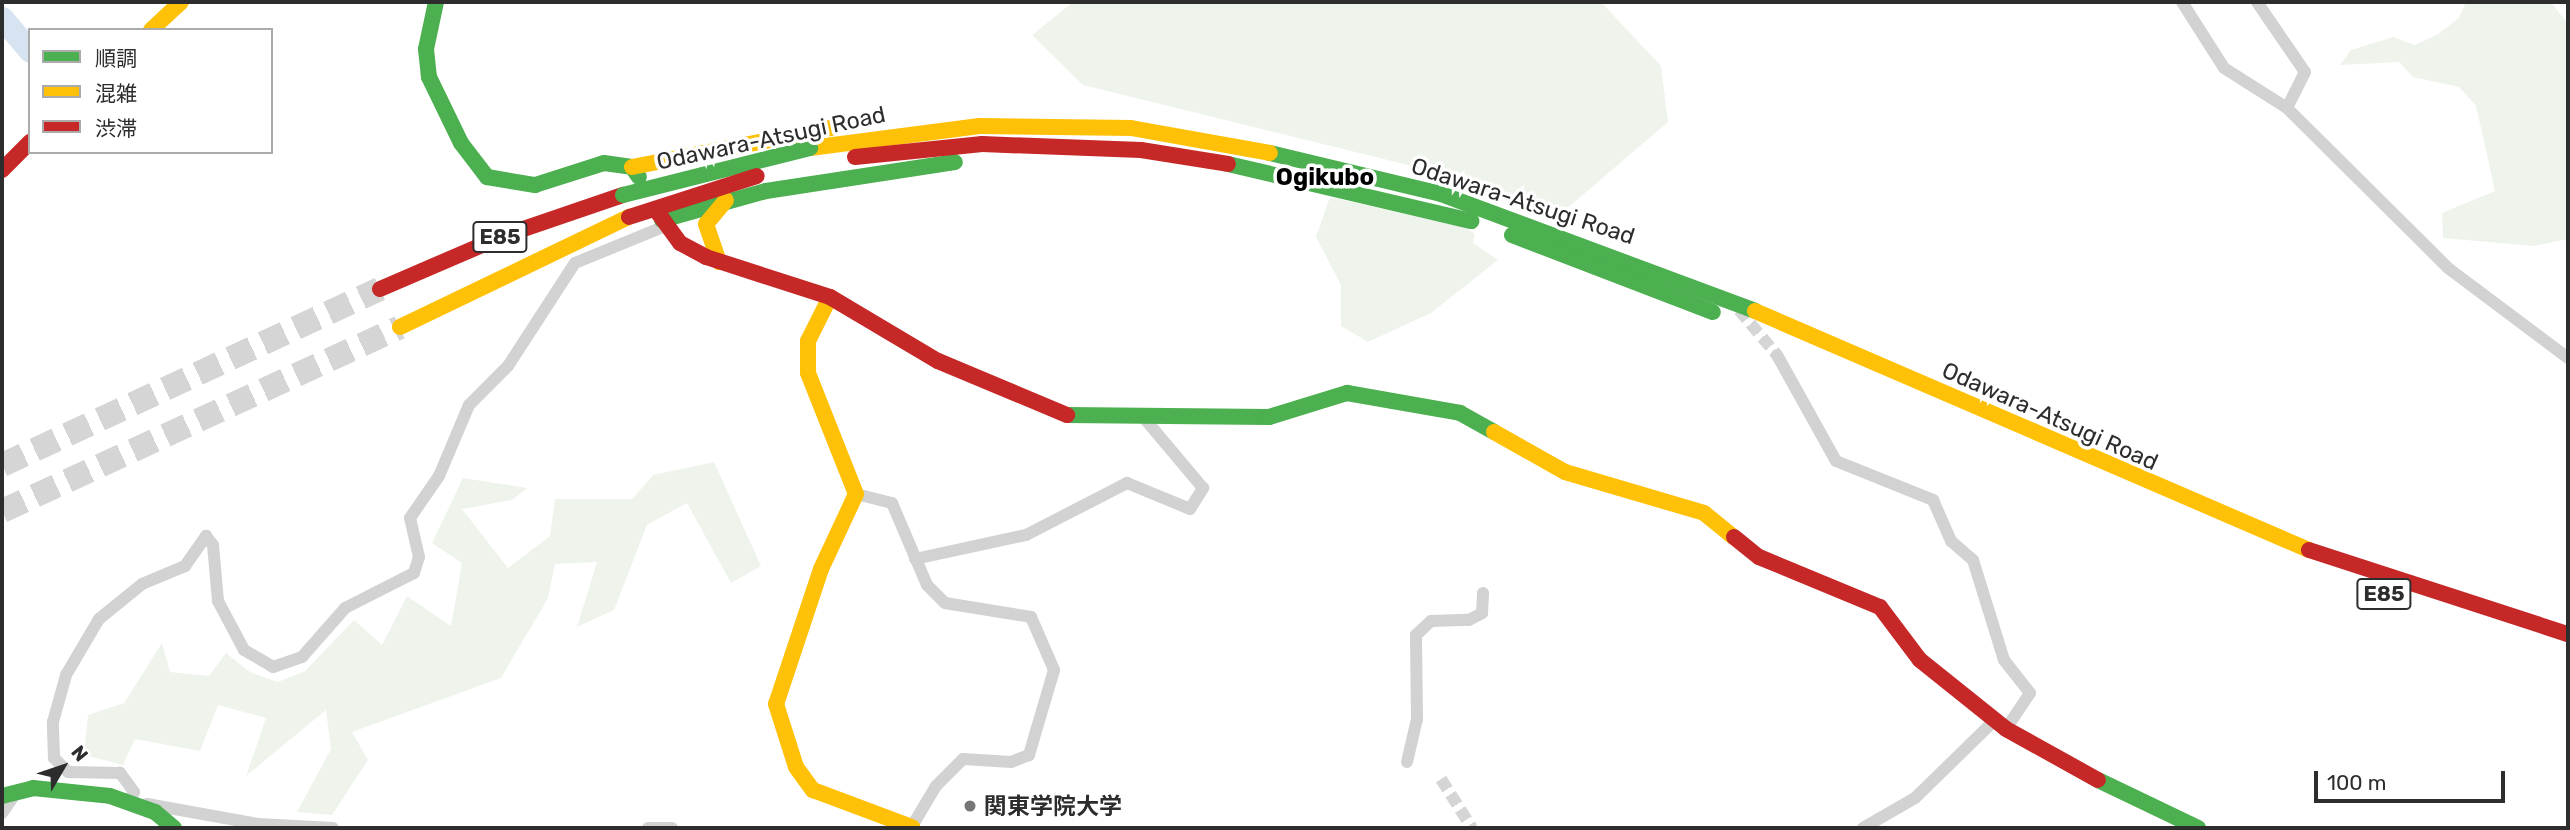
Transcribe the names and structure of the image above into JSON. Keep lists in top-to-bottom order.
{
  "streets": {
    "main road": ["Odawara-Atsugi Road", "E85"]
  },
  "districts": ["Ogikubo"],
  "places": ["関東学院大学"],
  "legend": ["順調", "混雑", "渋滞"],
  "scale_bar": "100 m",
  "north": "top right"
}
